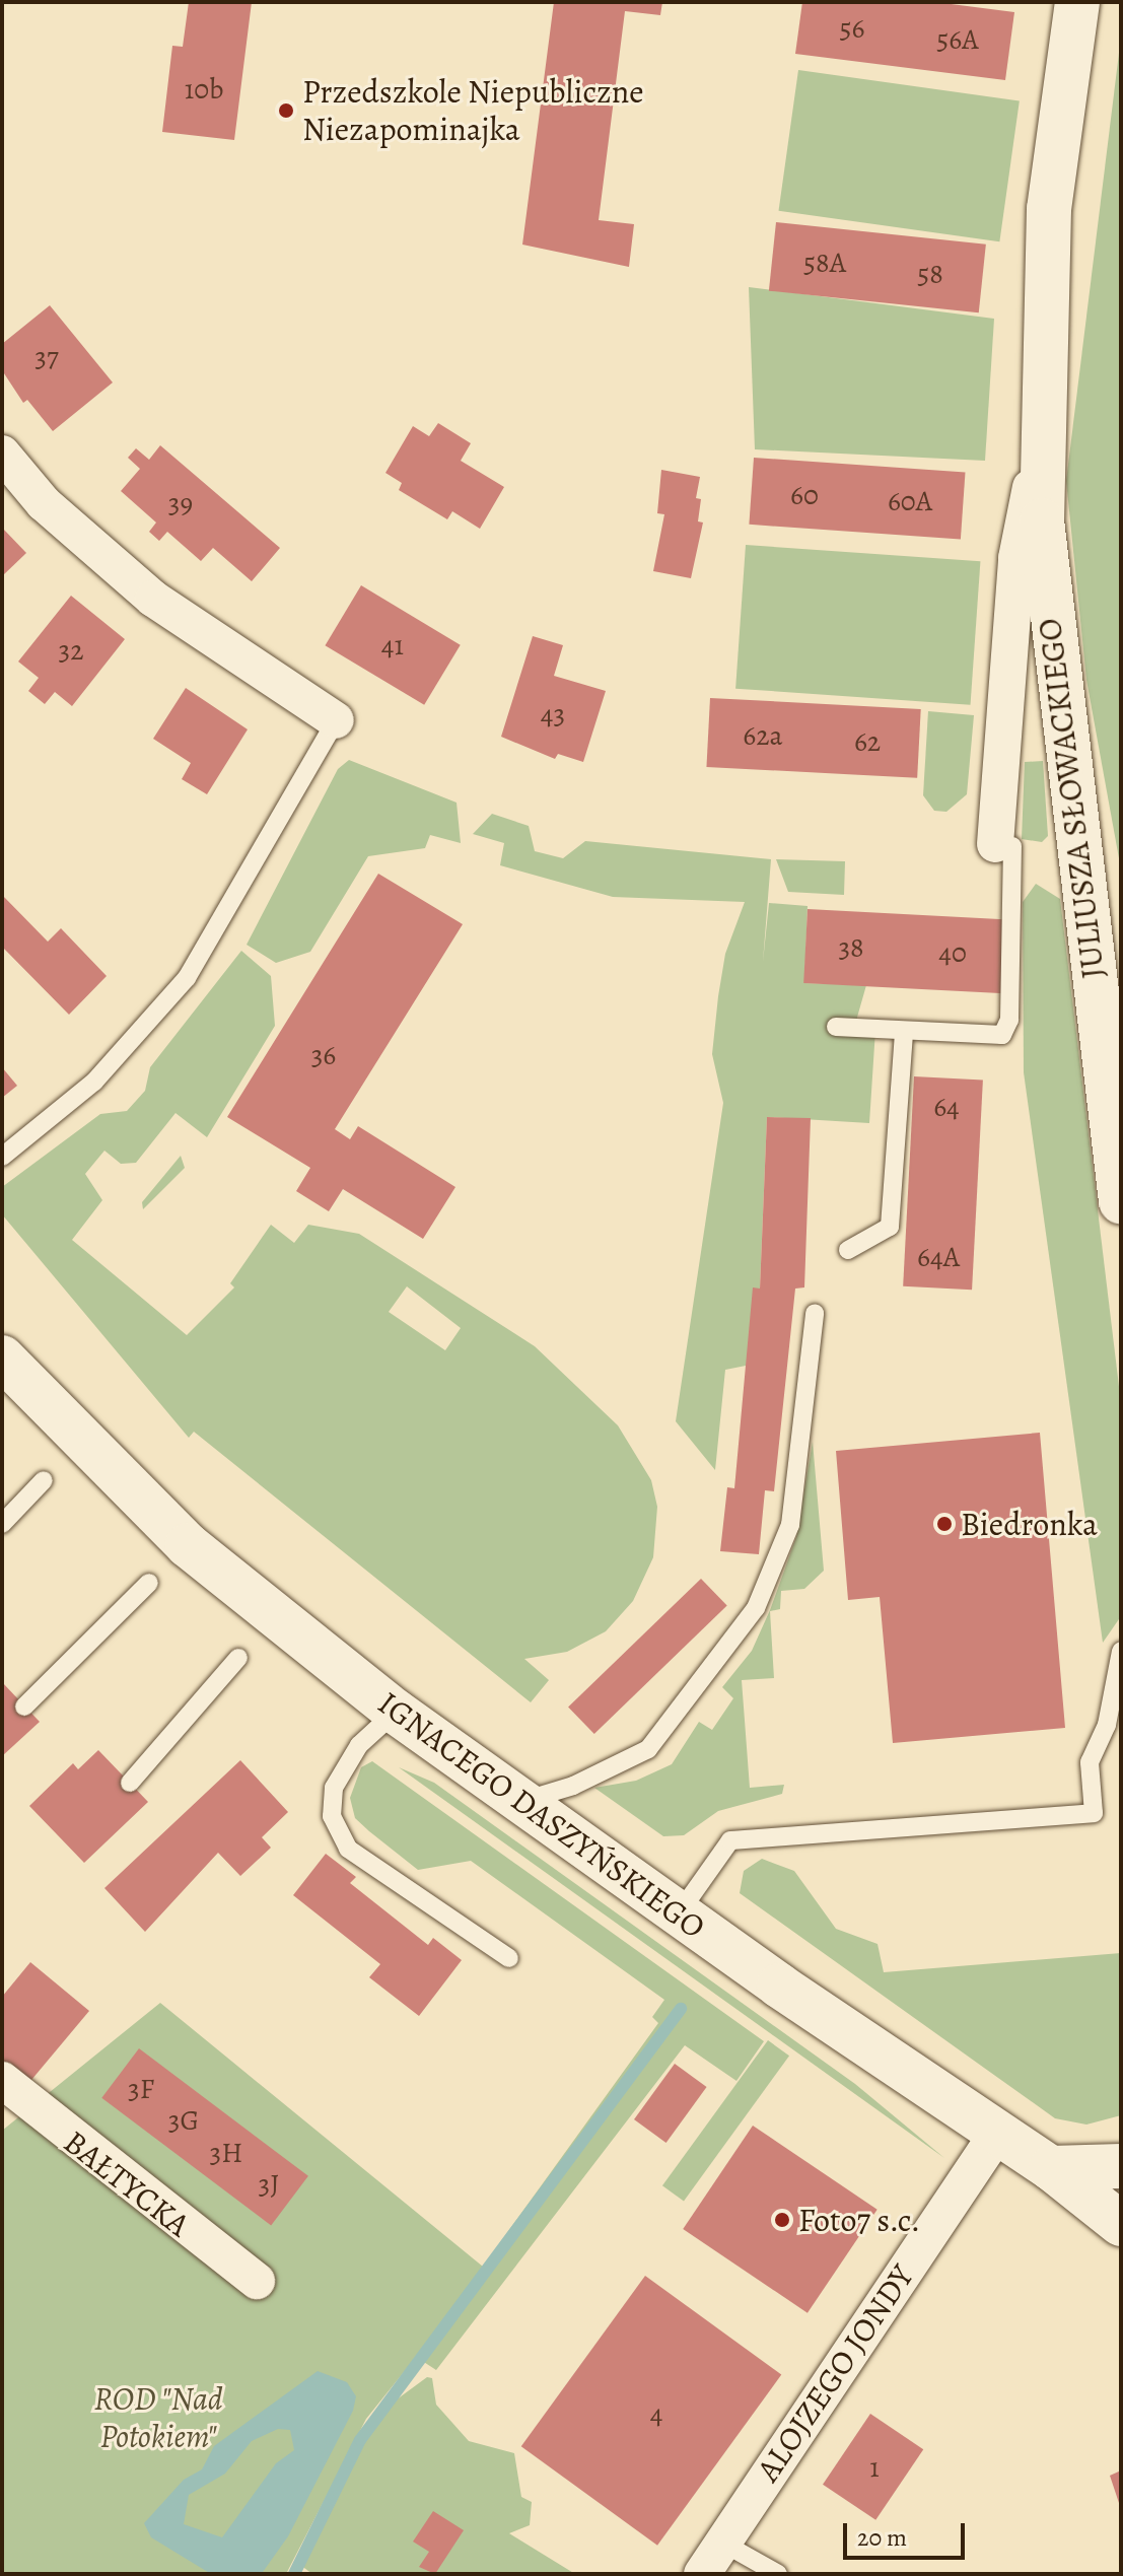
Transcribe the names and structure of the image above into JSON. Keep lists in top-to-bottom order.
{
  "streets": {
    "street": [
      "JULIUSZA SŁOWACKIEGO",
      "IGNACEGO DASZYŃSKIEGO",
      "BAŁTYCKA",
      "ALOJZEGO JONDY"
    ]
  },
  "crossings": [
    ["IGNACEGO DASZYŃSKIEGO", "ALOJZEGO JONDY"]
  ],
  "parks": ["ROD \"Nad Potokiem\""],
  "places": ["Przedszkole Niepubliczne Niezapominajka", "Biedronka", "Foto7 s.c."],
  "house_numbers": [
    "56",
    "56A",
    "10b",
    "58A",
    "58",
    "37",
    "60",
    "60A",
    "39",
    "41",
    "32",
    "43",
    "62a",
    "62",
    "38",
    "40",
    "36",
    "64",
    "64A",
    "3F",
    "3G",
    "3H",
    "3J",
    "4",
    "1"
  ],
  "scale_bar": "20 m"
}
